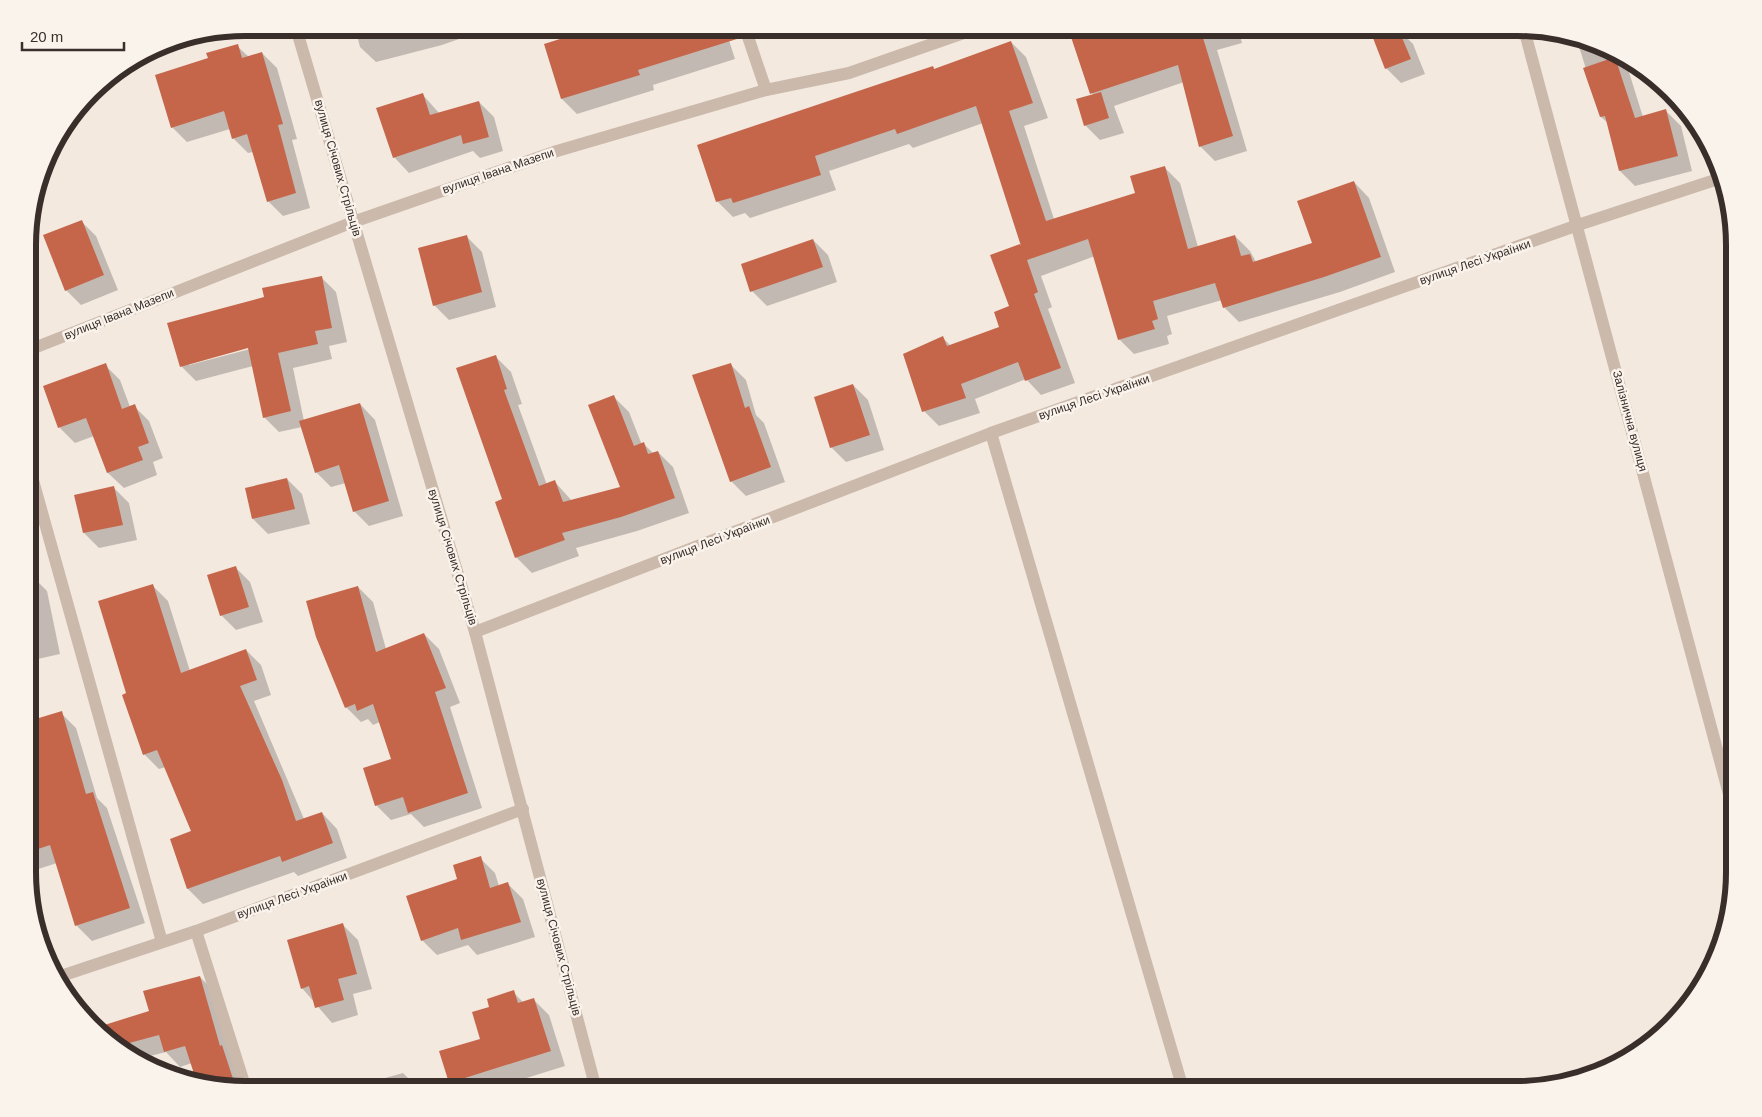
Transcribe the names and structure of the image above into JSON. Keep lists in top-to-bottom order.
{
  "streets": {
    "street": [
      "вулиця Січових Стрільців",
      "вулиця Івана Мазепи",
      "вулиця Лесі Українки",
      "Залізнична вулиця"
    ]
  },
  "crossings": [
    ["вулиця Січових Стрільців", "вулиця Івана Мазепи"],
    ["вулиця Січових Стрільців", "вулиця Лесі Українки"],
    ["вулиця Лесі Українки", "Залізнична вулиця"]
  ],
  "scale_bar": "20 m"
}
